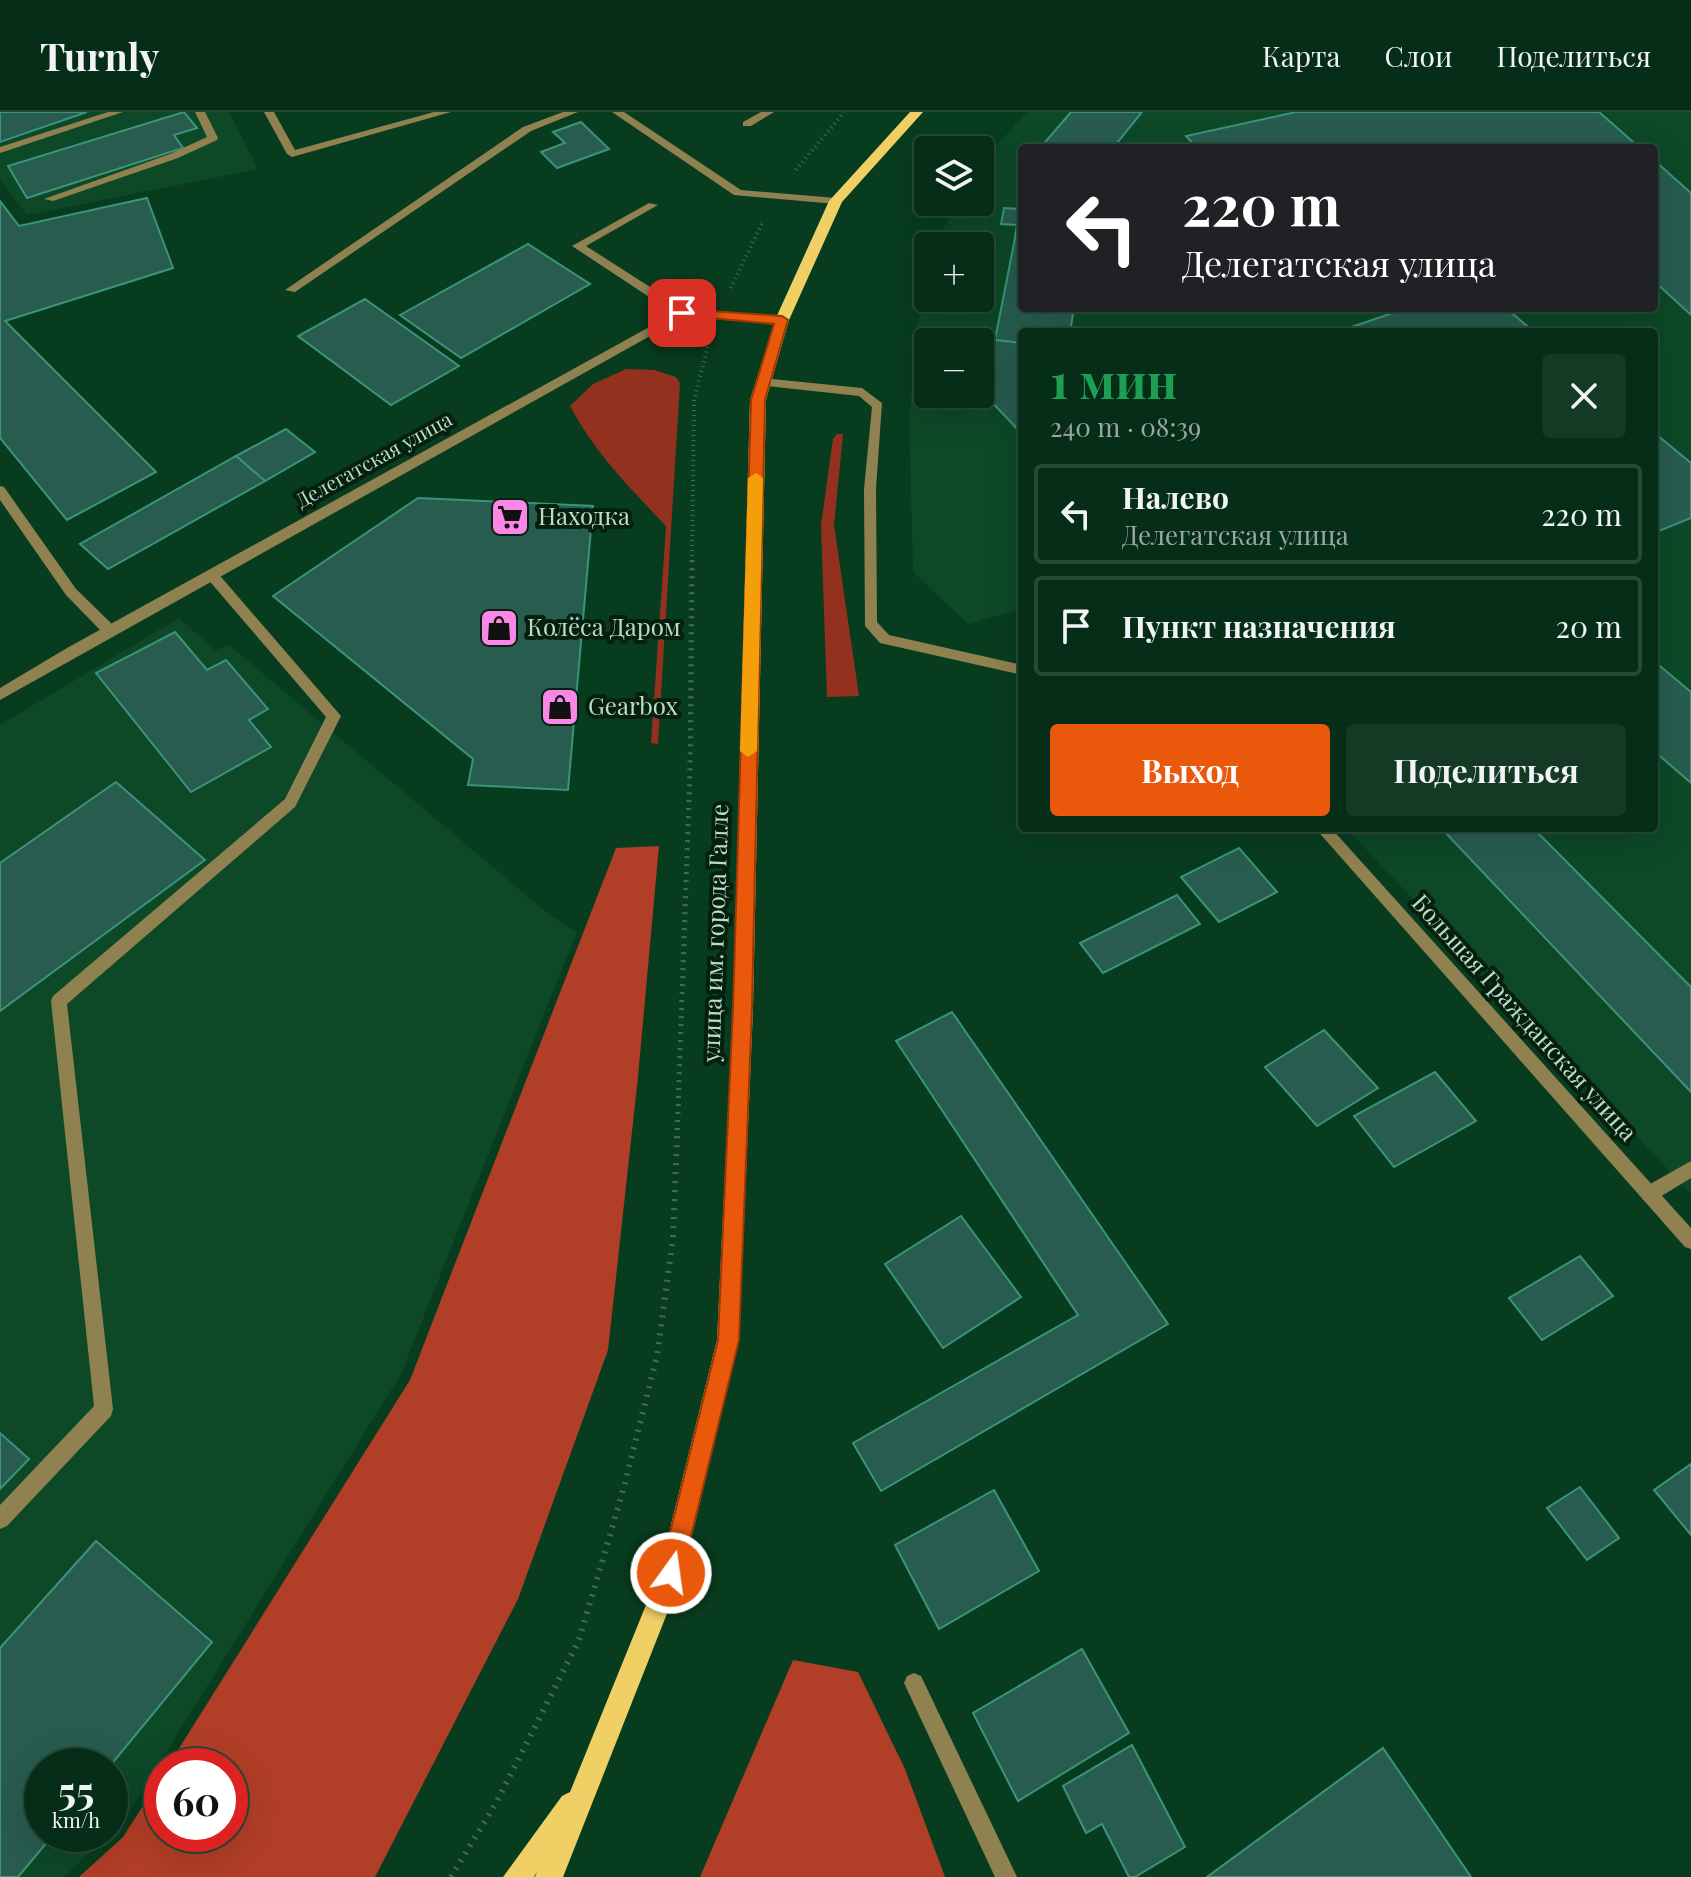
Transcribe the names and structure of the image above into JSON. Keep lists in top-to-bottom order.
{
  "streets": {
    "main road": ["улица им. города Галле"],
    "street": ["Делегатская улица", "Большая Гражданская улица"]
  },
  "places": {
    "supermarket": ["Находка"],
    "shop": ["Колёса Даром", "Gearbox"]
  },
  "page": {
    "header": "Turnly",
    "nav": ["Карта", "Слои", "Поделиться"],
    "map_buttons": ["+", "−"],
    "turn": ["220 m", "Делегатская улица"],
    "heading": ["1 мин", "240 m · 08:39"],
    "list": [
      {
        "name": "Налево",
        "note": "Делегатская улица",
        "value": "220 m"
      },
      {
        "name": "Пункт назначения",
        "value": "20 m"
      }
    ],
    "buttons": ["Выход", "Поделиться"],
    "speed": "55 km/h",
    "limit": "60"
  }
}
